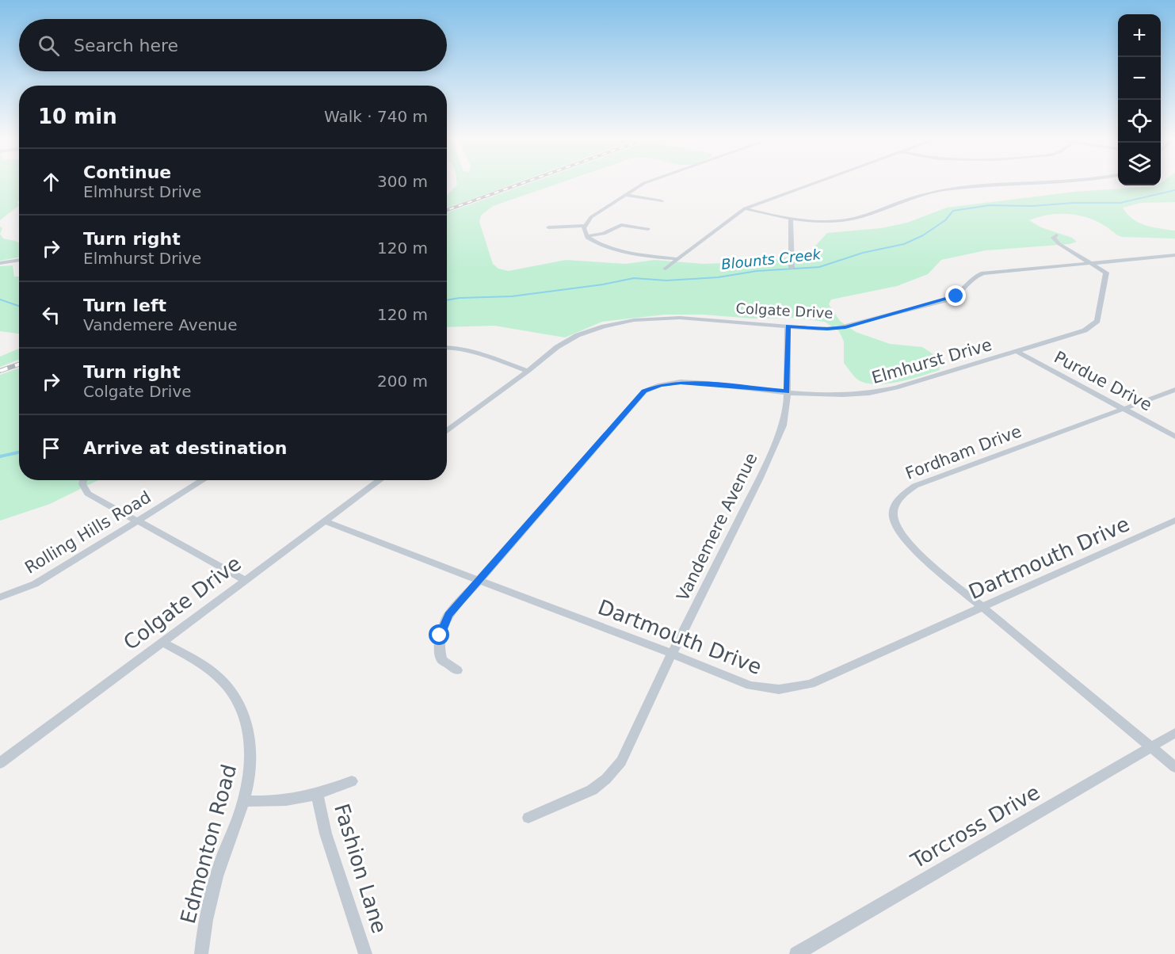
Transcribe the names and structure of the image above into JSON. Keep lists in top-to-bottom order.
{
  "streets": {
    "street": [
      "Colgate Drive",
      "Elmhurst Drive",
      "Purdue Drive",
      "Fordham Drive",
      "Vandemere Avenue",
      "Rolling Hills Road",
      "Dartmouth Drive",
      "Torcross Drive",
      "Edmonton Road",
      "Fashion Lane"
    ]
  },
  "crossings": [
    ["Colgate Drive", "Elmhurst Drive"],
    ["Colgate Drive", "Vandemere Avenue"],
    ["Colgate Drive", "Dartmouth Drive"],
    ["Colgate Drive", "Edmonton Road"],
    ["Elmhurst Drive", "Purdue Drive"],
    ["Elmhurst Drive", "Vandemere Avenue"],
    ["Elmhurst Drive", "Dartmouth Drive"],
    ["Purdue Drive", "Fordham Drive"],
    ["Fordham Drive", "Dartmouth Drive"],
    ["Fordham Drive", "Torcross Drive"],
    ["Vandemere Avenue", "Dartmouth Drive"]
  ],
  "water": ["Blounts Creek"],
  "page": {
    "map_buttons": ["+", "−"],
    "search": "Search here",
    "heading": ["10 min", "Walk · 740 m"],
    "list": [
      ["Continue", "Elmhurst Drive", "300 m"],
      ["Turn right", "Elmhurst Drive", "120 m"],
      ["Turn left", "Vandemere Avenue", "120 m"],
      ["Turn right", "Colgate Drive", "200 m"],
      "Arrive at destination"
    ]
  }
}
